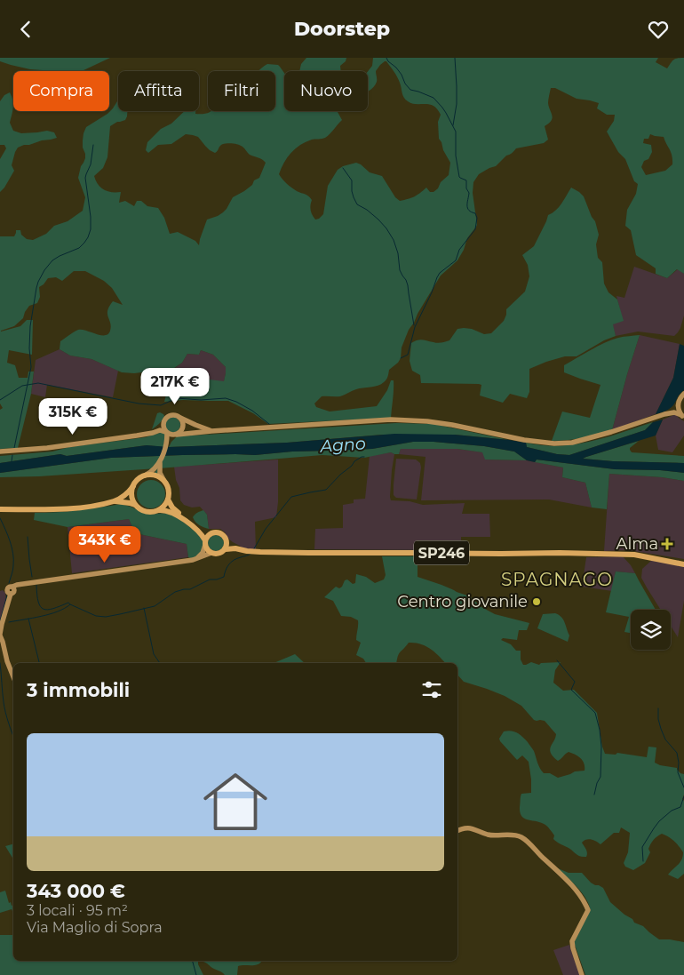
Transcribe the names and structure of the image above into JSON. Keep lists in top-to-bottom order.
{
  "streets": {
    "main road": ["SP246"]
  },
  "districts": ["SPAGNAGO"],
  "water": ["Agno"],
  "places": {
    "health": ["Alma"],
    "other": ["Centro giovanile"]
  },
  "page": {
    "header": "Doorstep",
    "chip": [
      "Compra",
      "Affitta",
      "Filtri",
      "Nuovo"
    ],
    "price": ["217K €", "315K €", "343K €"],
    "heading": "3 immobili",
    "list": [
      {
        "name": "343 000 €",
        "note": "3 locali · 95 m² · Via Maglio di Sopra"
      }
    ]
  }
}
